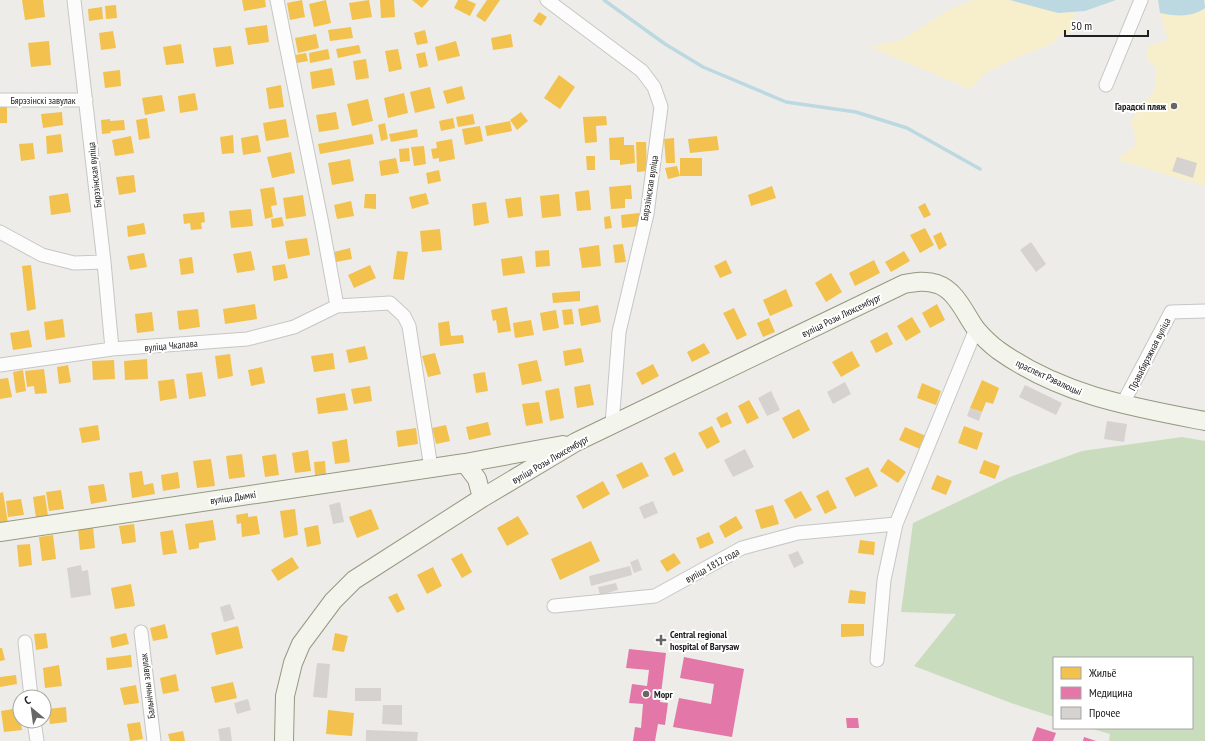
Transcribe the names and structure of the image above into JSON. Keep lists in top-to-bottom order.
{
  "streets": {
    "main road": ["вуліца Розы Люксембург", "праспект Рэвалюцыі", "вуліца Дымкі"],
    "street": [
      "Бярэзінскі завулак",
      "Бярэзінская вуліца",
      "вуліца Чкалава",
      "Правабярэжная вуліца",
      "вуліца 1812 года",
      "Бальнічны завулак"
    ]
  },
  "crossings": [
    ["Бярэзінскі завулак", "Бярэзінская вуліца"],
    ["Бярэзінская вуліца", "вуліца Розы Люксембург"],
    ["Бярэзінская вуліца", "вуліца Чкалава"],
    ["вуліца Розы Люксембург", "праспект Рэвалюцыі"],
    ["вуліца Розы Люксембург", "вуліца Дымкі"],
    ["Правабярэжная вуліца", "праспект Рэвалюцыі"]
  ],
  "places": {
    "other": ["Гарадскі пляж", "Морг"],
    "health": ["Central regional hospital of Barysaw"]
  },
  "legend": ["Жильё", "Медицина", "Прочее"],
  "scale_bar": "50 m",
  "north": "top left"
}
